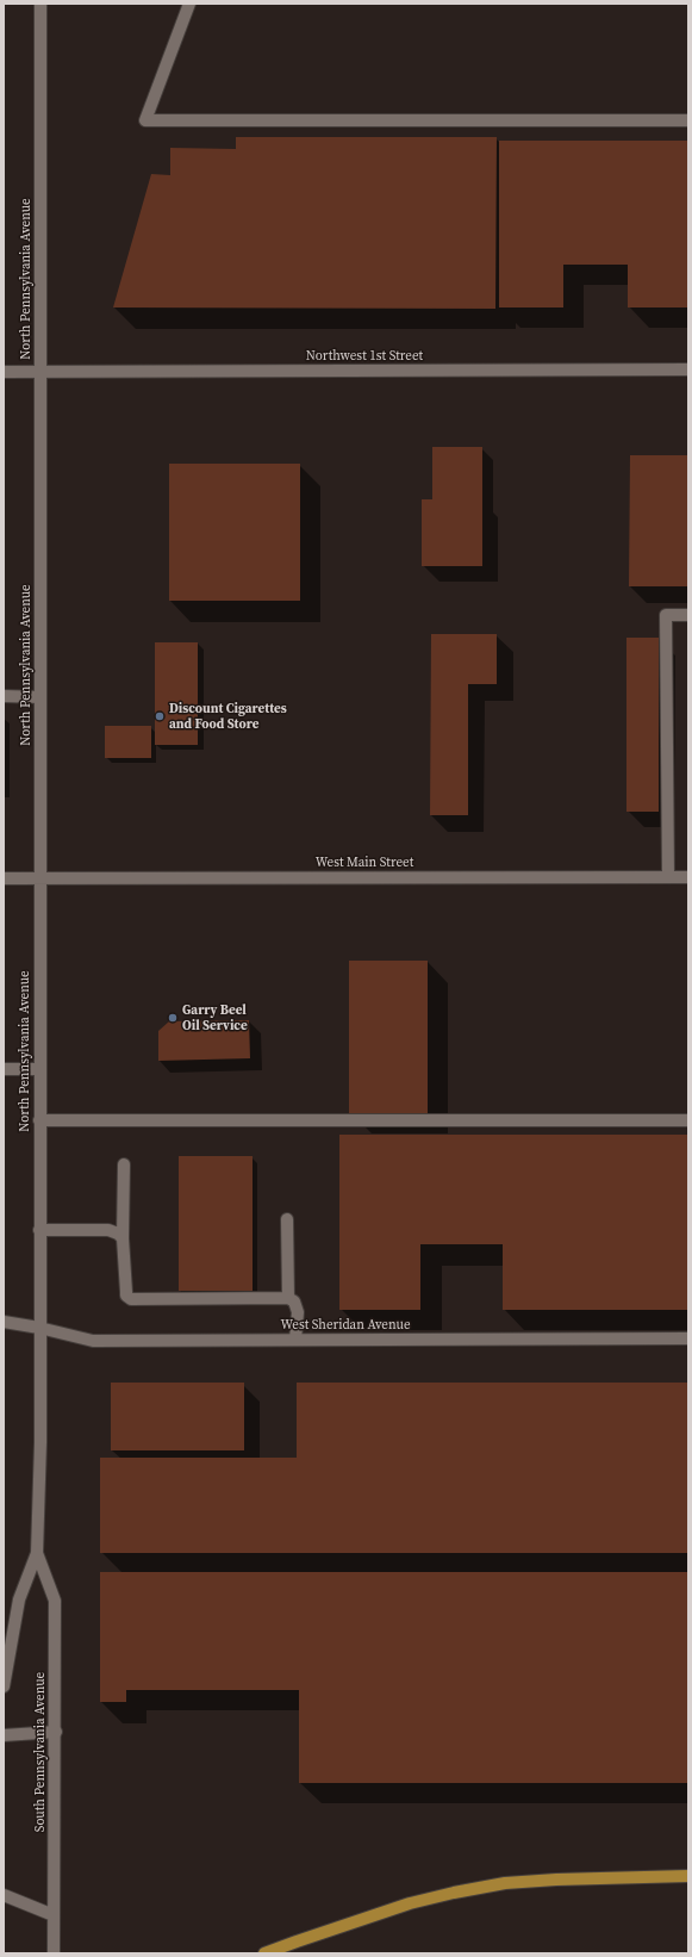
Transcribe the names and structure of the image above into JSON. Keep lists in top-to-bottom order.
{
  "streets": {
    "main road": [
      "North Pennsylvania Avenue",
      "Northwest 1st Street",
      "West Main Street",
      "West Sheridan Avenue",
      "South Pennsylvania Avenue"
    ]
  },
  "crossings": [
    ["North Pennsylvania Avenue", "Northwest 1st Street"],
    ["North Pennsylvania Avenue", "West Main Street"],
    ["North Pennsylvania Avenue", "West Sheridan Avenue"],
    ["North Pennsylvania Avenue", "South Pennsylvania Avenue"],
    ["West Sheridan Avenue", "South Pennsylvania Avenue"]
  ],
  "places": ["Discount Cigarettes and Food Store", "Garry Beel Oil Service"]
}
